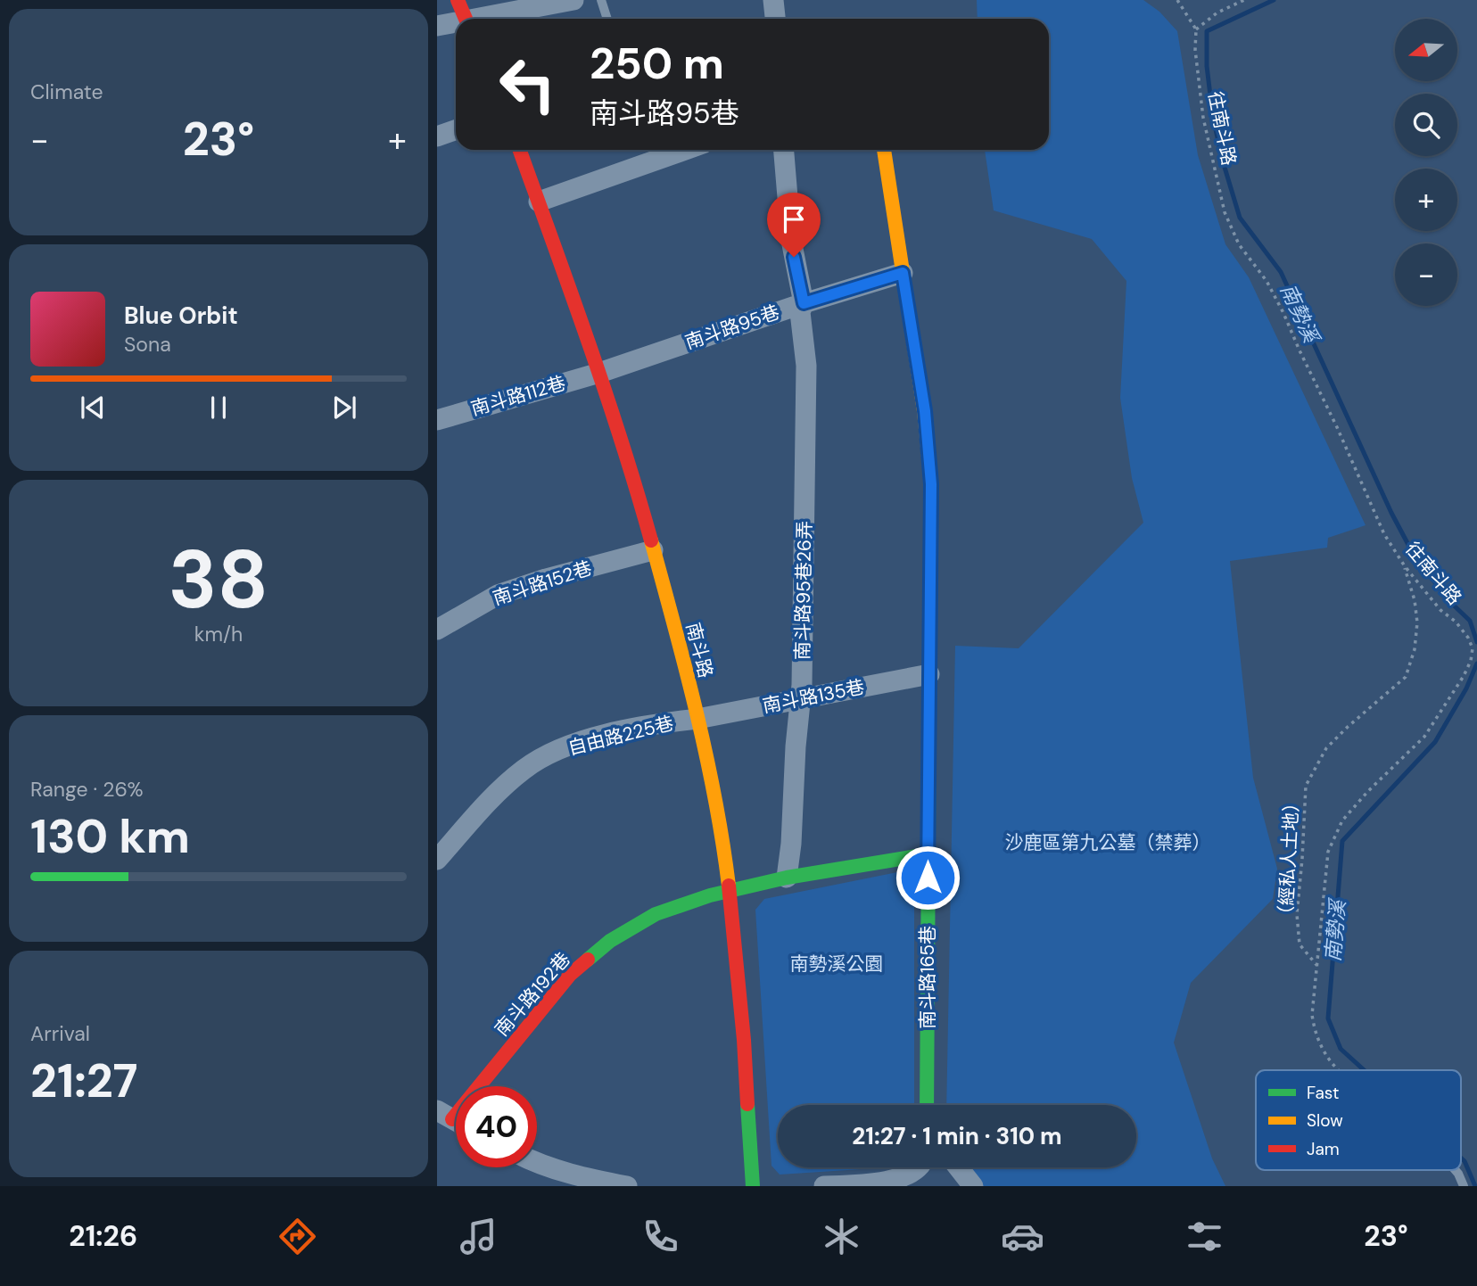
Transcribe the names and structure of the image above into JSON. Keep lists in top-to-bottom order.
{
  "streets": {
    "street": [
      "南斗路95巷",
      "南斗路112巷",
      "南斗路152巷",
      "南斗路95巷26弄",
      "南斗路",
      "南斗路135巷",
      "自由路225巷",
      "南斗路165巷",
      "南斗路192巷"
    ],
    "path": ["往南斗路", "（經私人土地）"]
  },
  "crossings": [
    ["往南斗路", "（經私人土地）"],
    ["南斗路95巷", "南斗路112巷"],
    ["南斗路95巷", "南斗路95巷26弄"],
    ["南斗路95巷", "南斗路"],
    ["南斗路95巷", "南斗路165巷"],
    ["南斗路112巷", "南斗路"],
    ["南斗路152巷", "南斗路"],
    ["南斗路95巷26弄", "南斗路135巷"],
    ["南斗路", "南斗路135巷"],
    ["南斗路", "自由路225巷"],
    ["南斗路", "南斗路192巷"],
    ["南斗路135巷", "自由路225巷"],
    ["南斗路135巷", "南斗路165巷"]
  ],
  "water": ["南勢溪"],
  "parks": ["沙鹿區第九公墓（禁葬）", "南勢溪公園"],
  "legend": ["Fast", "Slow", "Jam"],
  "north": "left",
  "page": {
    "tile": [
      "Climate",
      ["38", "km/h"],
      ["Range · 26%", "130 km"],
      ["Arrival", "21:27"]
    ],
    "map_buttons": ["+", "−"],
    "turn": ["250 m", "南斗路95巷"],
    "heat": ["−", "23°", "+"],
    "song": ["Blue Orbit", "Sona"],
    "limit": "40",
    "trip": "21:27 · 1 min · 310 m",
    "tabs": ["21:26", "23°"]
  }
}
